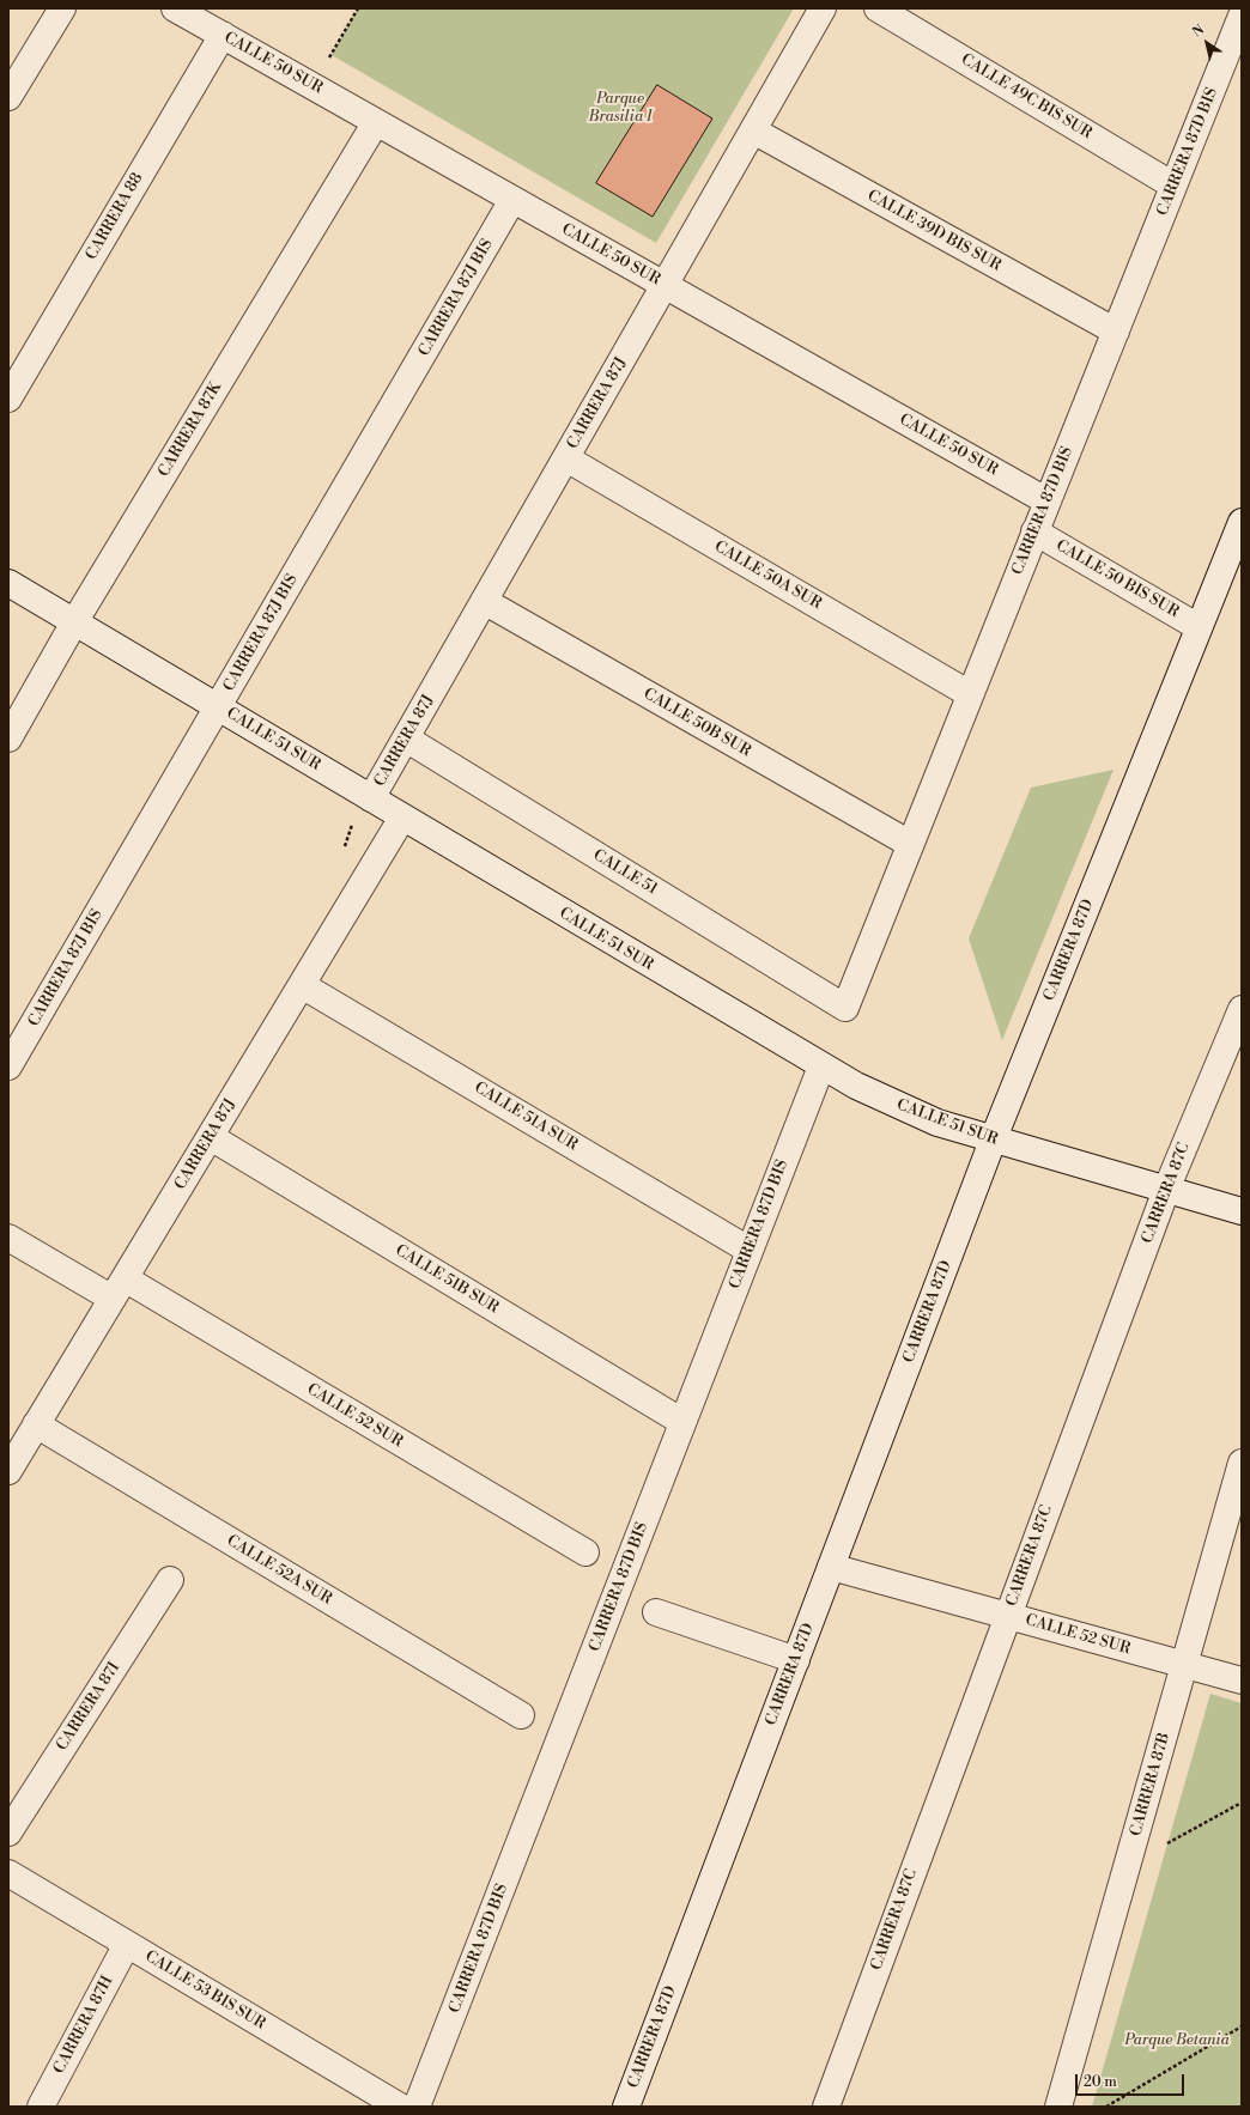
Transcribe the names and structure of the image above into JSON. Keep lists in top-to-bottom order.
{
  "streets": {
    "street": [
      "CALLE 50 SUR",
      "CALLE 49C BIS SUR",
      "CARRERA 87D BIS",
      "CARRERA 88",
      "CALLE 39D BIS SUR",
      "CARRERA 87J BIS",
      "CARRERA 87J",
      "CARRERA 87K",
      "CALLE 50A SUR",
      "CALLE 50 BIS SUR",
      "CALLE 50B SUR",
      "CALLE 51 SUR",
      "CALLE 51",
      "CARRERA 87D",
      "CALLE 51A SUR",
      "CARRERA 87C",
      "CALLE 51B SUR",
      "CALLE 52 SUR",
      "CALLE 52A SUR",
      "CARRERA 87I",
      "CARRERA 87B",
      "CALLE 53 BIS SUR",
      "CARRERA 87H"
    ]
  },
  "crossings": [
    ["CALLE 50 SUR", "CARRERA 87D BIS"],
    ["CALLE 50 SUR", "CARRERA 88"],
    ["CALLE 50 SUR", "CARRERA 87J BIS"],
    ["CALLE 50 SUR", "CARRERA 87J"],
    ["CALLE 50 SUR", "CARRERA 87K"],
    ["CALLE 49C BIS SUR", "CARRERA 87D BIS"],
    ["CARRERA 87D BIS", "CALLE 39D BIS SUR"],
    ["CARRERA 87D BIS", "CALLE 50A SUR"],
    ["CARRERA 87D BIS", "CALLE 50 BIS SUR"],
    ["CARRERA 87D BIS", "CALLE 50B SUR"],
    ["CARRERA 87D BIS", "CALLE 51 SUR"],
    ["CARRERA 87D BIS", "CALLE 51"],
    ["CARRERA 87D BIS", "CALLE 51A SUR"],
    ["CARRERA 87D BIS", "CALLE 51B SUR"],
    ["CALLE 39D BIS SUR", "CARRERA 87J"],
    ["CARRERA 87J BIS", "CALLE 51 SUR"],
    ["CARRERA 87J", "CALLE 50A SUR"],
    ["CARRERA 87J", "CALLE 50B SUR"],
    ["CARRERA 87J", "CALLE 51 SUR"],
    ["CARRERA 87J", "CALLE 51"],
    ["CARRERA 87J", "CALLE 51A SUR"],
    ["CARRERA 87J", "CALLE 51B SUR"],
    ["CARRERA 87J", "CALLE 52 SUR"],
    ["CARRERA 87J", "CALLE 52A SUR"],
    ["CARRERA 87K", "CALLE 51 SUR"],
    ["CALLE 50 BIS SUR", "CARRERA 87D"],
    ["CALLE 51 SUR", "CARRERA 87D"],
    ["CALLE 51 SUR", "CARRERA 87C"],
    ["CARRERA 87D", "CALLE 52 SUR"],
    ["CARRERA 87C", "CALLE 52 SUR"],
    ["CALLE 52 SUR", "CARRERA 87B"],
    ["CALLE 53 BIS SUR", "CARRERA 87H"]
  ],
  "parks": ["Parque Brasilia I", "Parque Betania"],
  "scale_bar": "20 m",
  "north": "top left"
}
